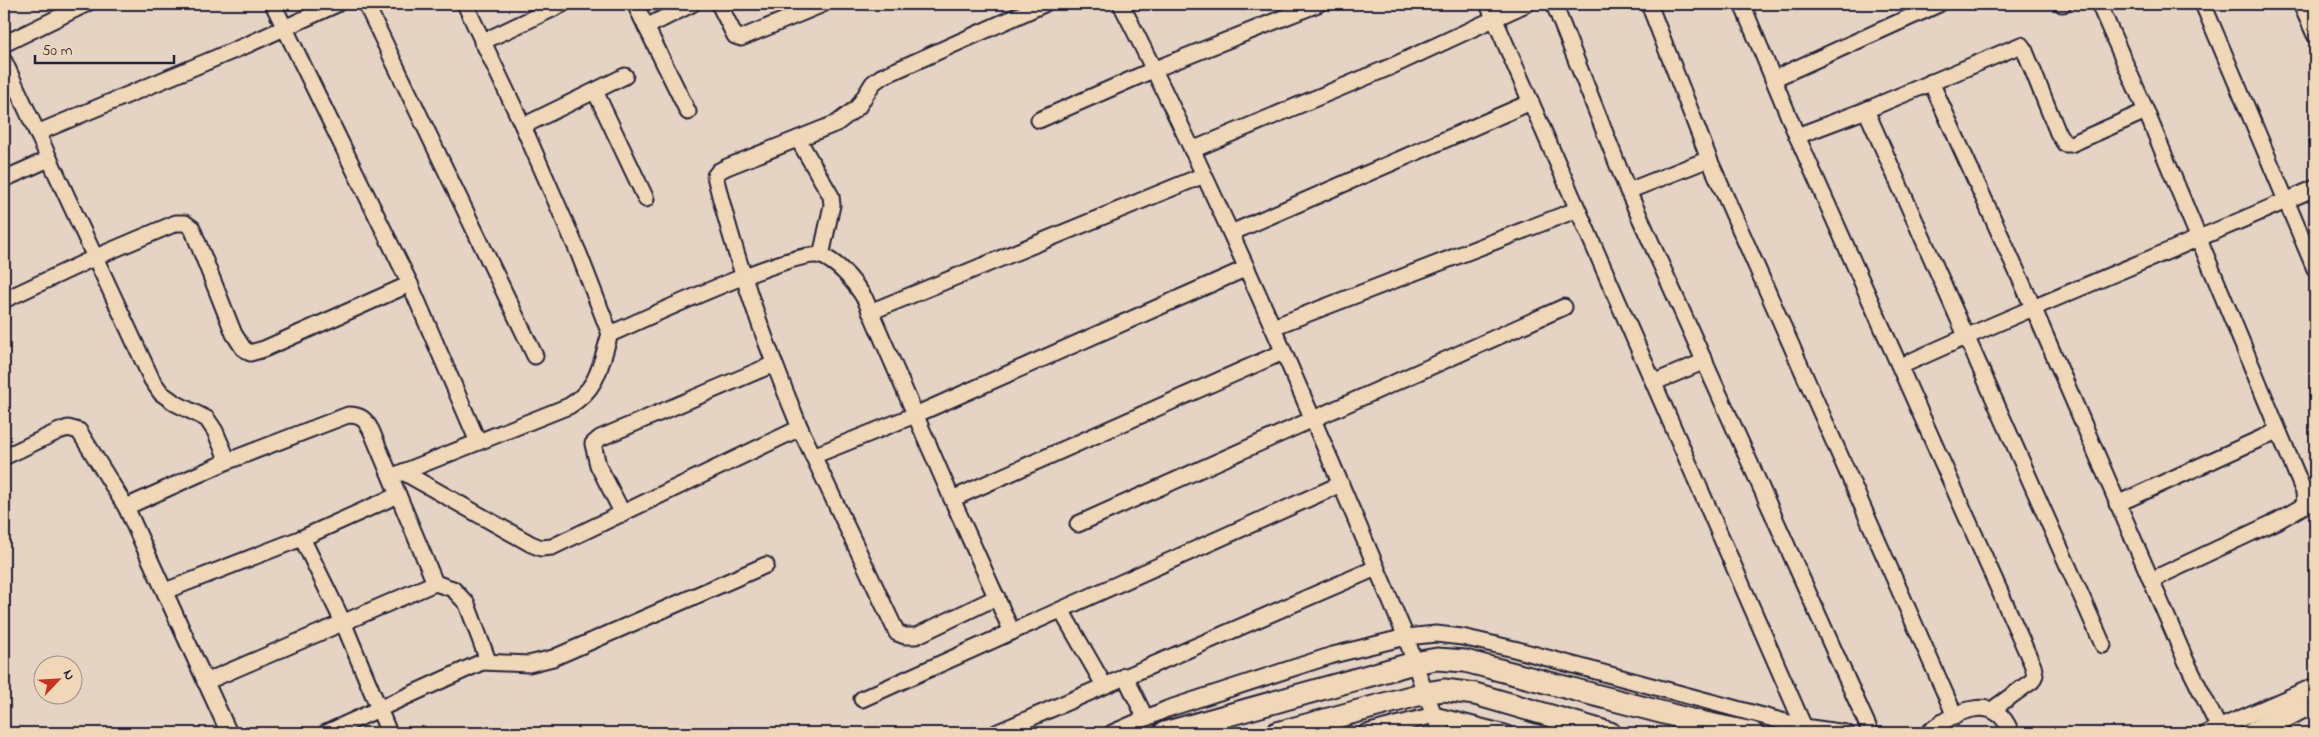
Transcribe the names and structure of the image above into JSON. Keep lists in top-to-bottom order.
{
  "scale_bar": "50 m",
  "north": "top right"
}
